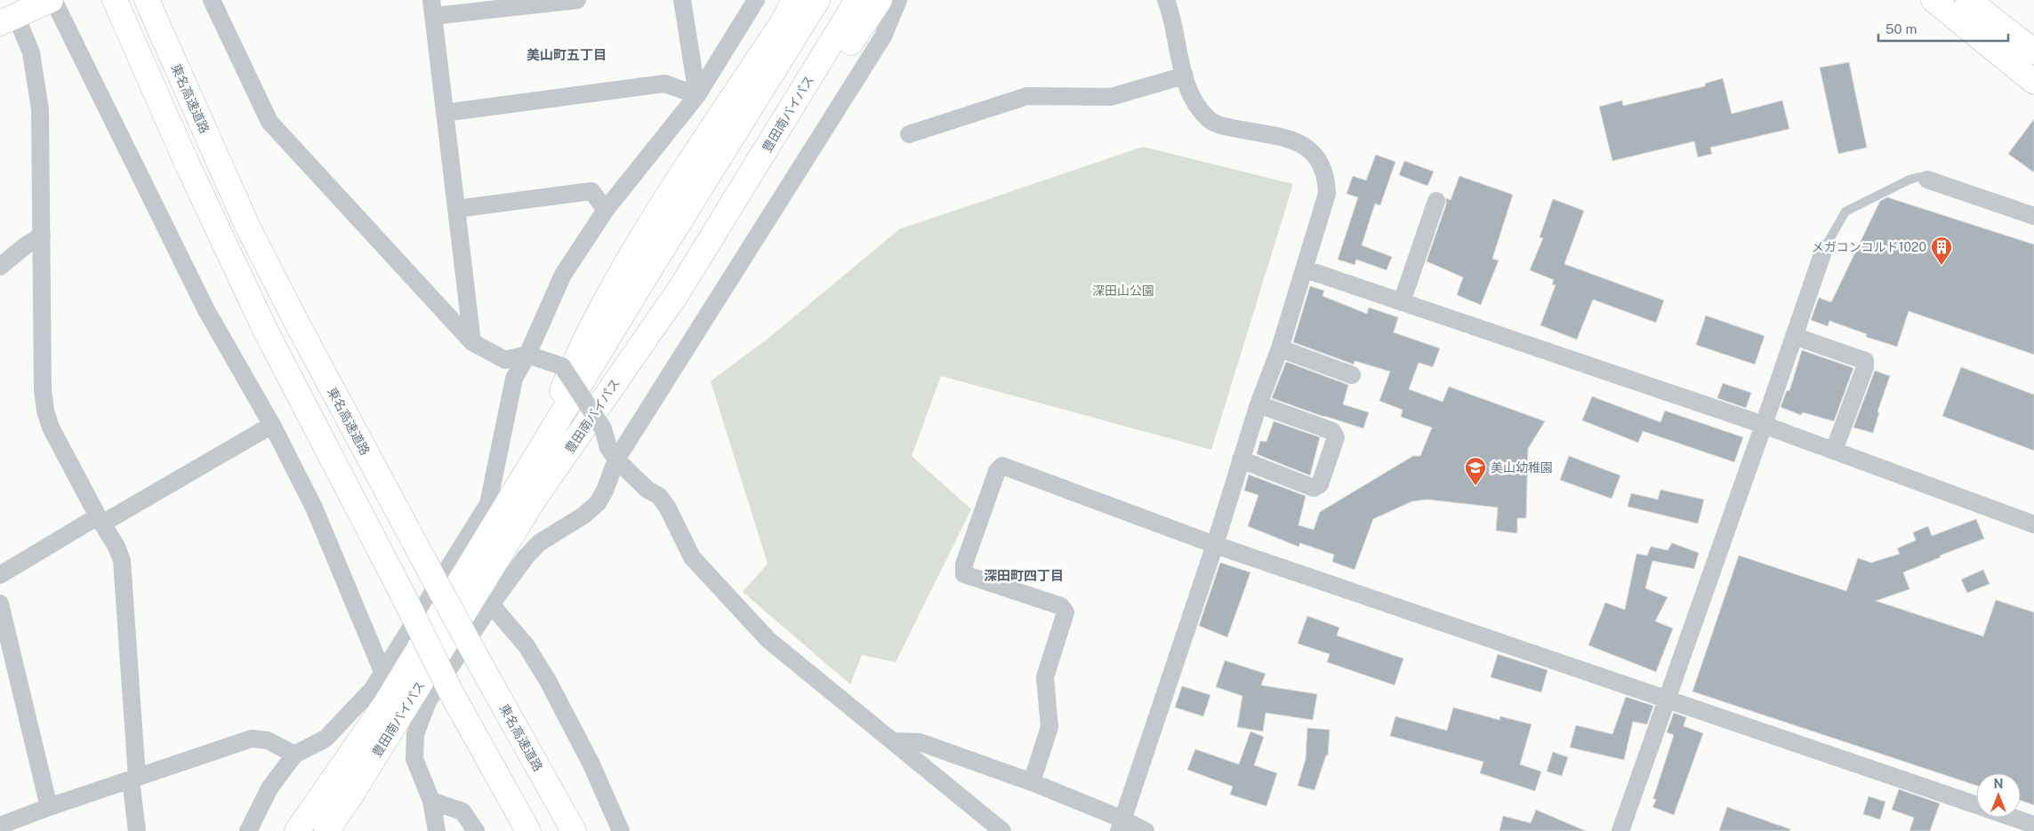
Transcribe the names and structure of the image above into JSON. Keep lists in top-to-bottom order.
{
  "streets": {
    "main road": ["東名高速道路", "豊田南バイパス"]
  },
  "districts": ["美山町五丁目", "深田町四丁目"],
  "parks": ["深田山公園"],
  "places": {
    "building": ["メガコンコルド1020"],
    "school or university": ["美山幼稚園"]
  },
  "scale_bar": "50 m",
  "north": "top"
}
